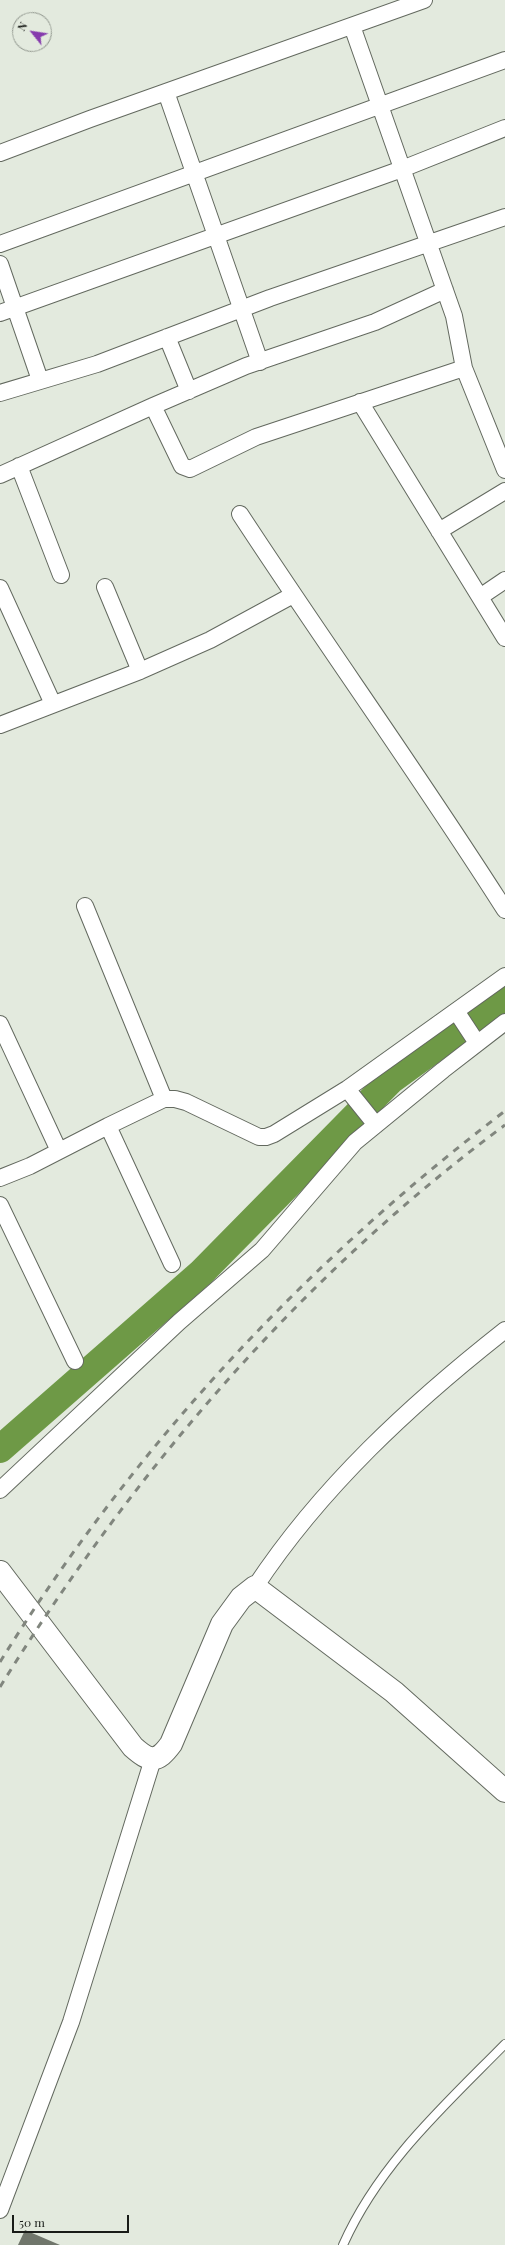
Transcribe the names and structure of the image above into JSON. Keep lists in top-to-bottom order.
{
  "scale_bar": "50 m",
  "north": "top left"
}
